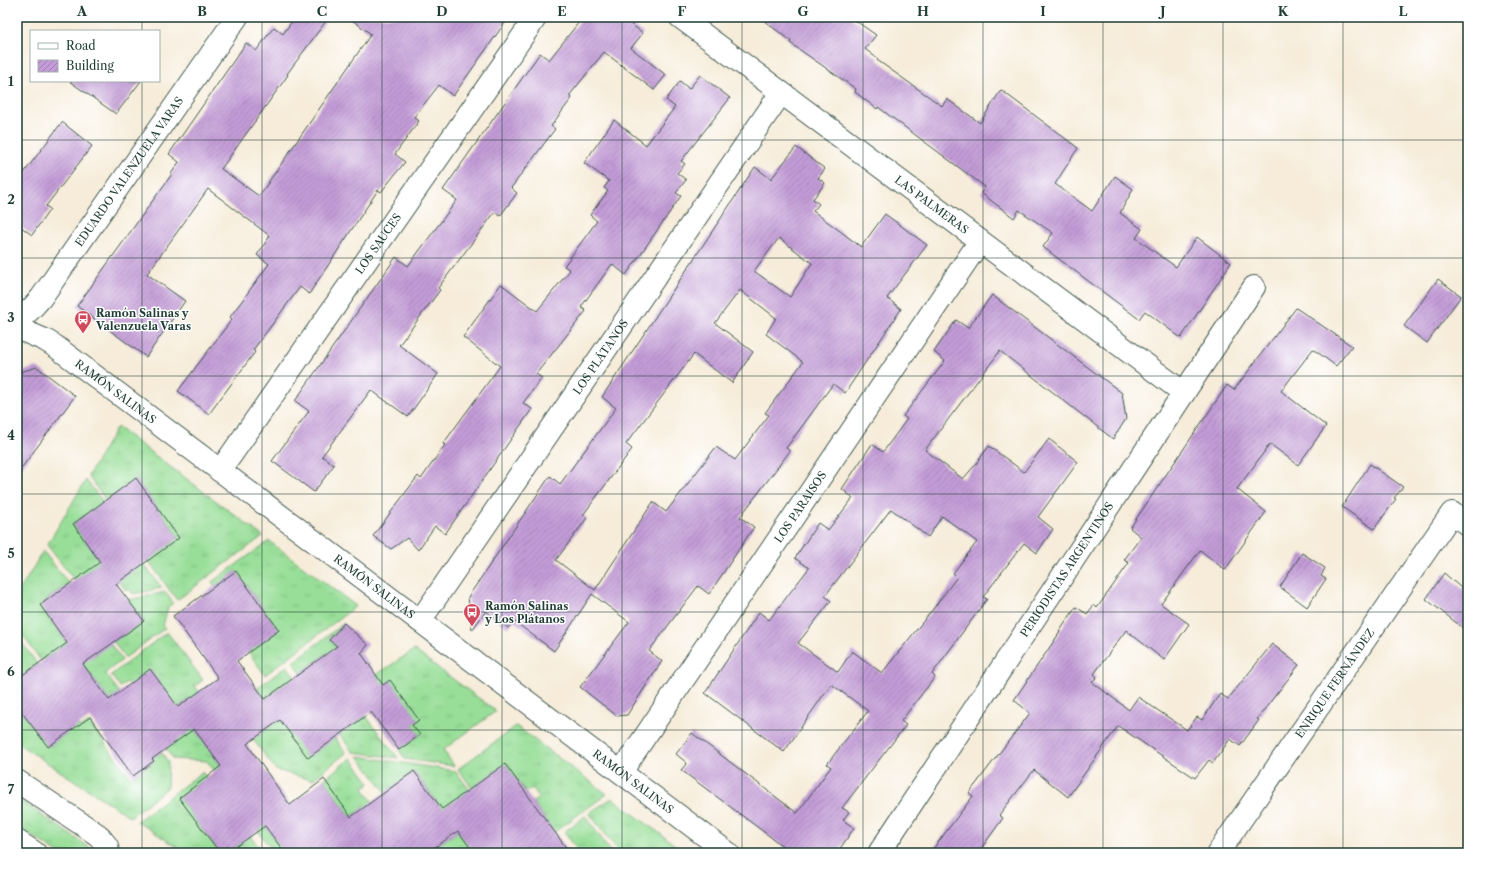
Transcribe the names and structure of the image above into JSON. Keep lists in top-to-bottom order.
{
  "streets": {
    "street": [
      "EDUARDO VALENZUELA VARAS",
      "LAS PALMERAS",
      "LOS SAUCES",
      "LOS PLÁTANOS",
      "RAMÓN SALINAS",
      "LOS PARAISOS",
      "PERIODISTAS ARGENTINOS",
      "ENRIQUE FERNÁNDEZ"
    ]
  },
  "crossings": [
    ["LAS PALMERAS", "LOS PLÁTANOS"],
    ["LAS PALMERAS", "LOS PARAISOS"],
    ["LAS PALMERAS", "PERIODISTAS ARGENTINOS"],
    ["LOS SAUCES", "RAMÓN SALINAS"],
    ["LOS PLÁTANOS", "RAMÓN SALINAS"],
    ["RAMÓN SALINAS", "LOS PARAISOS"]
  ],
  "places": {
    "bus stop": ["Ramón Salinas y Valenzuela Varas", "Ramón Salinas y Los Plátanos"]
  },
  "legend": ["Road", "Building"],
  "grid": {
    "columns": [
      "A",
      "B",
      "C",
      "D",
      "E",
      "F",
      "G",
      "H",
      "I",
      "J",
      "K",
      "L"
    ],
    "rows": [
      "1",
      "2",
      "3",
      "4",
      "5",
      "6",
      "7"
    ]
  }
}
